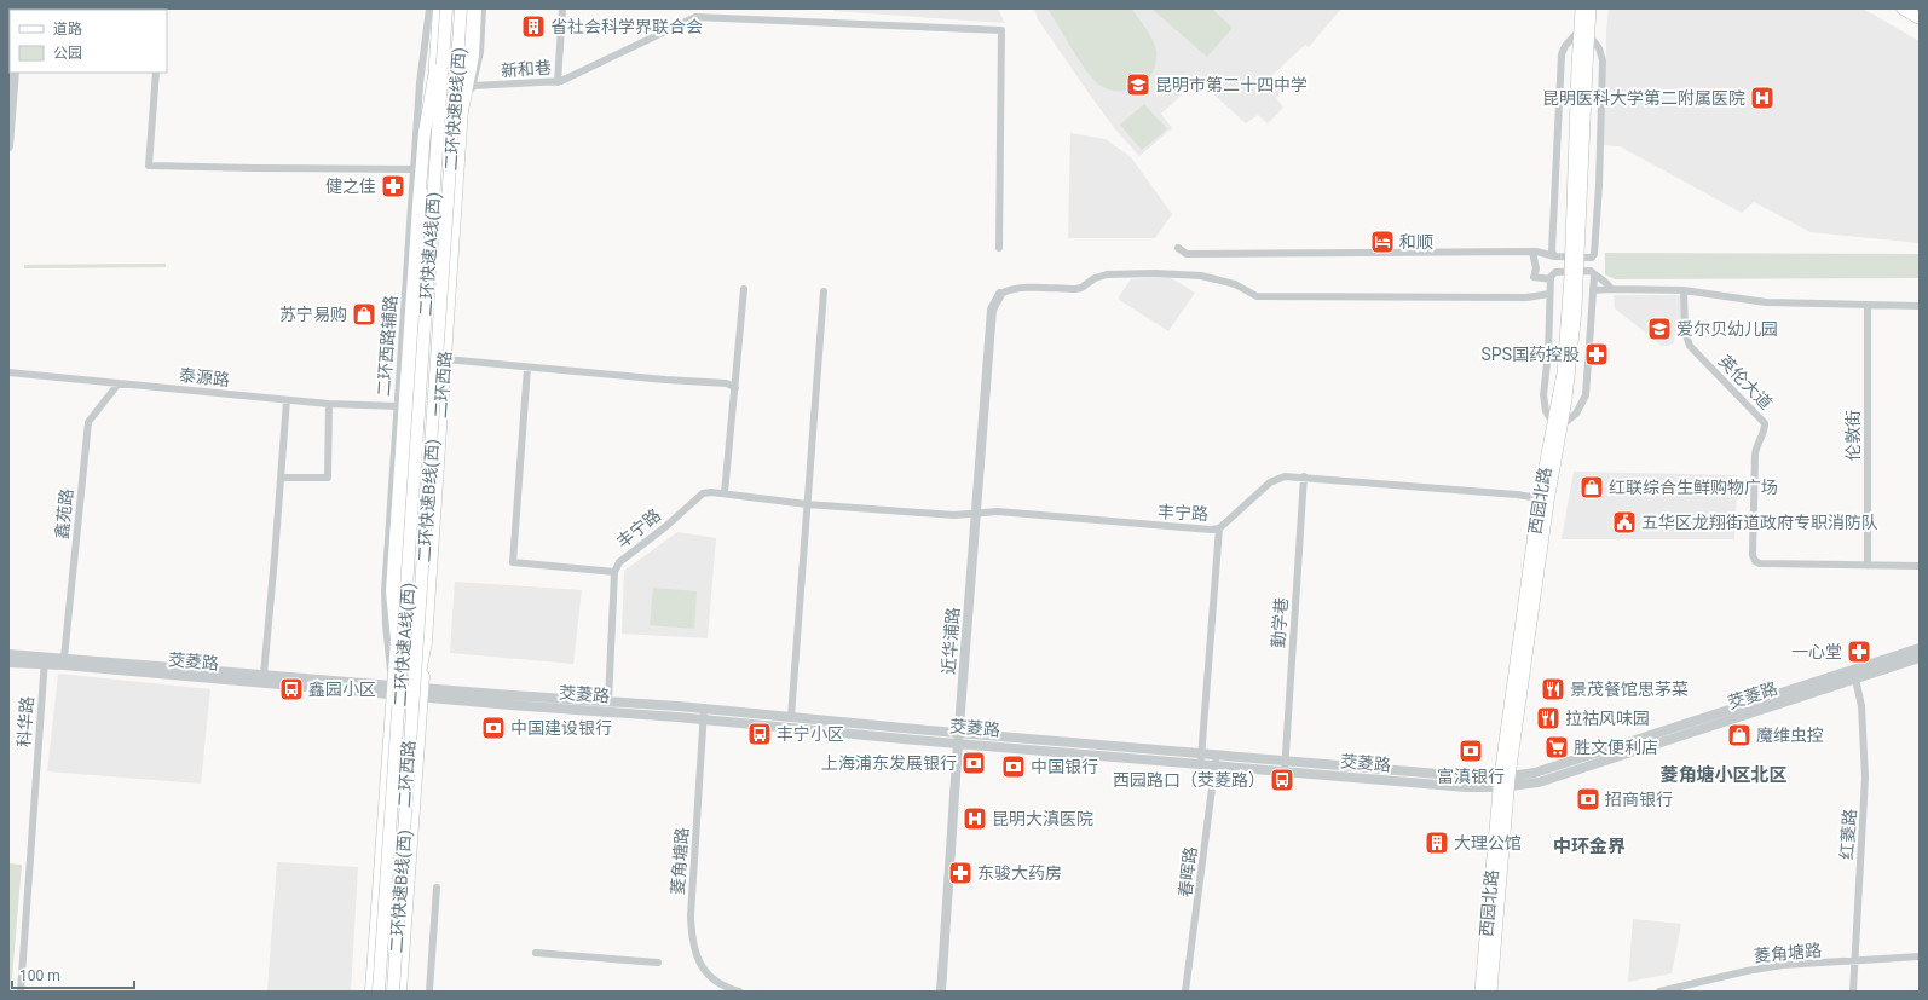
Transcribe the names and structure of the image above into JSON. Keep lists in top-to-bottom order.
{
  "streets": {
    "main road": [
      "二环快速B线(西)",
      "二环快速A线(西)",
      "二环西路",
      "西园北路"
    ],
    "street": [
      "新和巷",
      "二环西路辅路",
      "泰源路",
      "英伦大道",
      "伦敦街",
      "丰宁路",
      "鑫苑路",
      "勤学巷",
      "近华浦路",
      "茭菱路",
      "科华路",
      "红菱路",
      "菱角塘路",
      "春晖路"
    ]
  },
  "crossings": [
    ["二环快速B线(西)", "二环西路"],
    ["二环快速A线(西)", "二环西路"],
    ["二环西路辅路", "泰源路"],
    ["二环西路辅路", "二环西路"],
    ["二环西路辅路", "茭菱路"],
    ["泰源路", "鑫苑路"],
    ["英伦大道", "伦敦街"],
    ["二环西路", "茭菱路"],
    ["西园北路", "丰宁路"],
    ["西园北路", "茭菱路"],
    ["丰宁路", "勤学巷"],
    ["丰宁路", "近华浦路"],
    ["丰宁路", "茭菱路"],
    ["鑫苑路", "茭菱路"],
    ["勤学巷", "茭菱路"],
    ["近华浦路", "茭菱路"],
    ["茭菱路", "科华路"],
    ["茭菱路", "红菱路"],
    ["茭菱路", "菱角塘路"],
    ["茭菱路", "春晖路"],
    ["红菱路", "菱角塘路"]
  ],
  "districts": ["菱角塘小区北区", "中环金界"],
  "places": {
    "building": ["省社会科学界联合会", "大理公馆"],
    "school or university": ["昆明市第二十四中学", "爱尔贝幼儿园"],
    "hospital": ["昆明医科大学第二附属医院", "昆明大滇医院"],
    "pharmacy": [
      "健之佳",
      "SPS国药控股",
      "一心堂",
      "东骏大药房"
    ],
    "hotel": ["和顺"],
    "shop": ["苏宁易购", "红联综合生鲜购物广场", "魔维虫控"],
    "public building": ["五华区龙翔街道政府专职消防队"],
    "bus stop": ["鑫园小区", "丰宁小区", "西园路口（茭菱路）"],
    "restaurant": ["景茂餐馆思茅菜", "拉祜风味园"],
    "bank": [
      "中国建设银行",
      "富滇银行",
      "上海浦东发展银行",
      "中国银行",
      "招商银行"
    ],
    "supermarket": ["胜文便利店"]
  },
  "legend": ["道路", "公园"],
  "scale_bar": "100 m"
}
